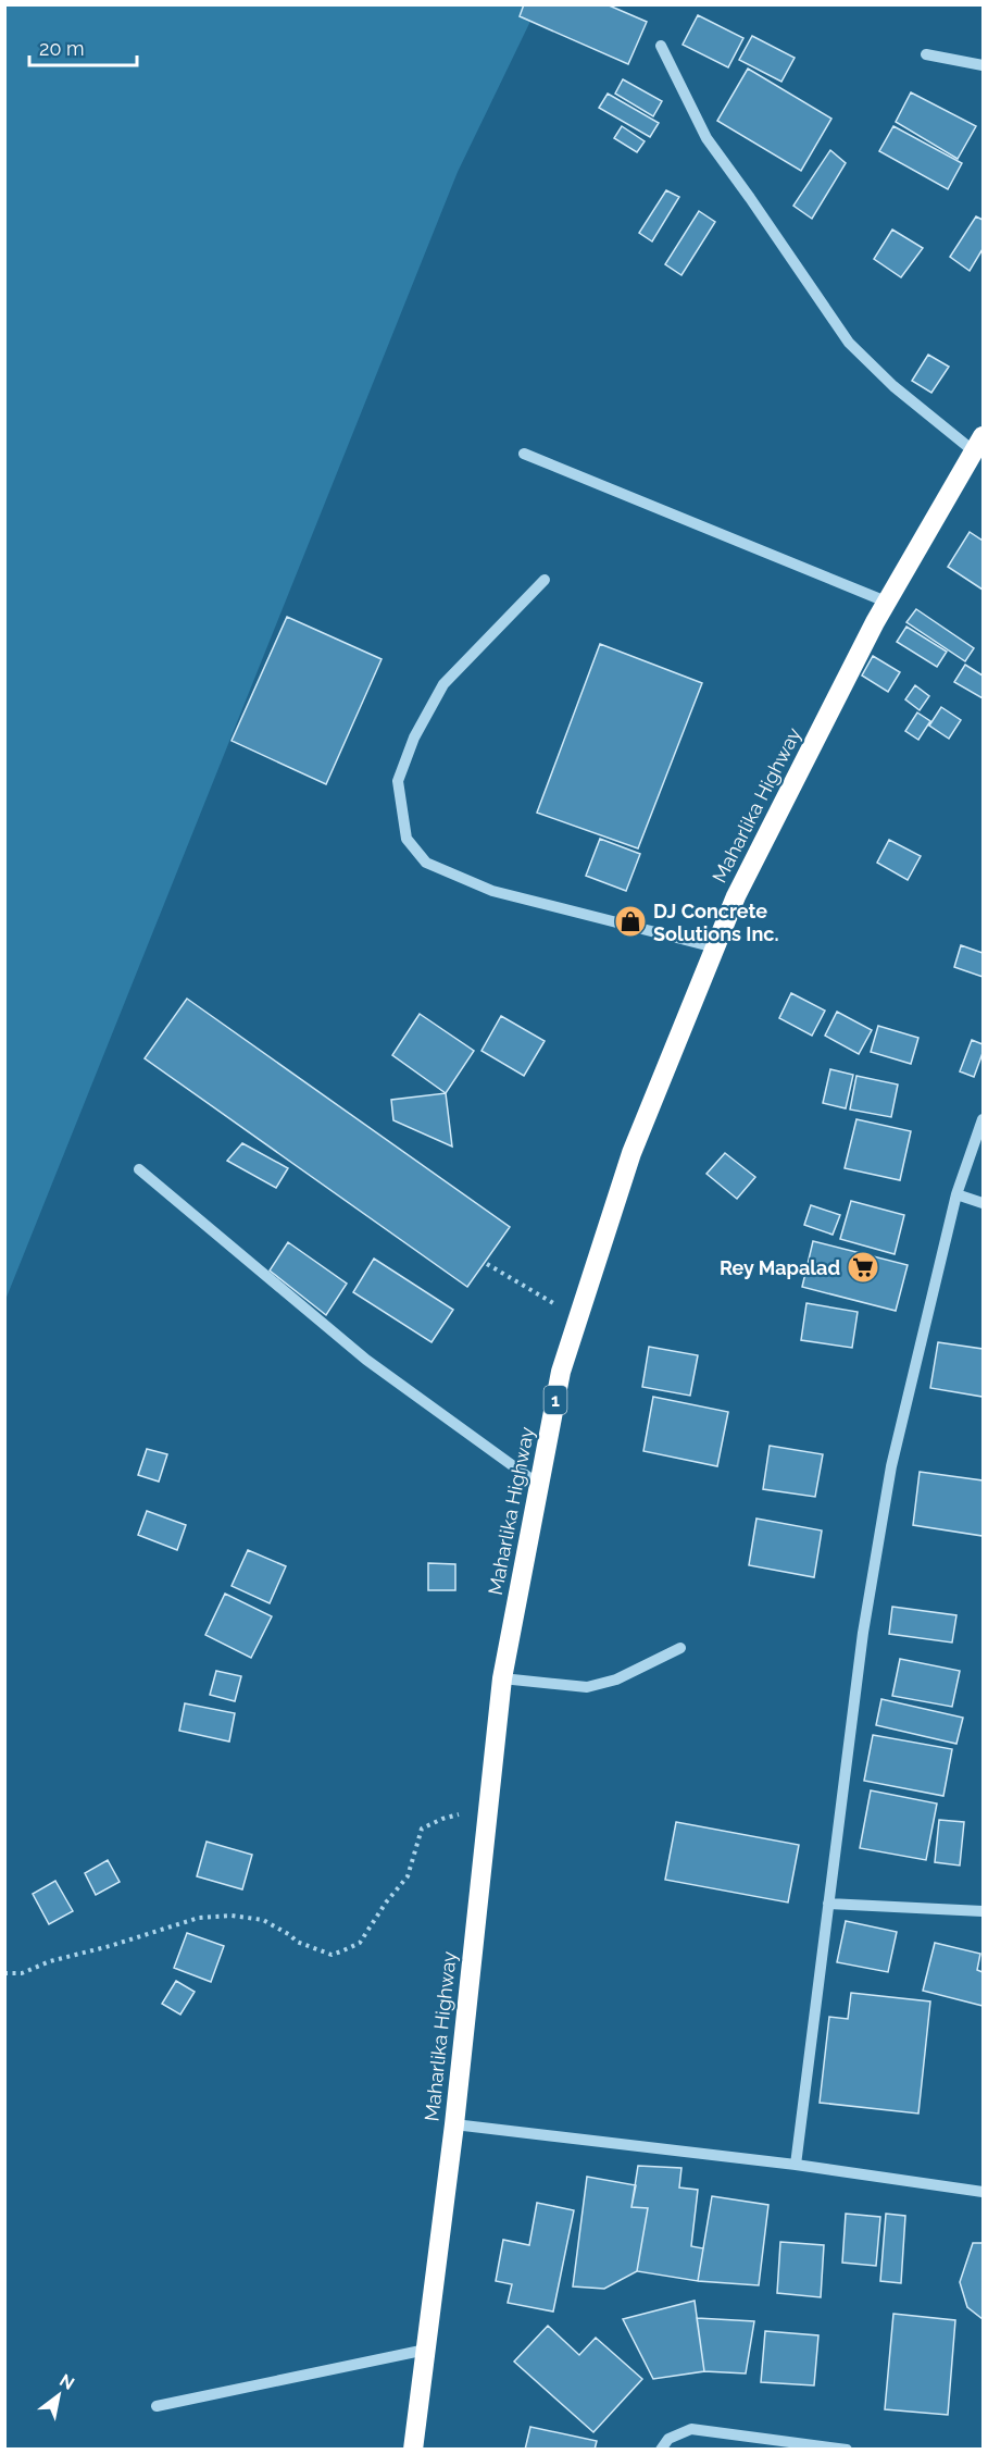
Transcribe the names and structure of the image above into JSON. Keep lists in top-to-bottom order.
{
  "streets": {
    "highway": ["Maharlika Highway", "1"]
  },
  "places": {
    "shop": ["DJ Concrete Solutions Inc."],
    "supermarket": ["Rey Mapalad"]
  },
  "scale_bar": "20 m",
  "north": "top right"
}
